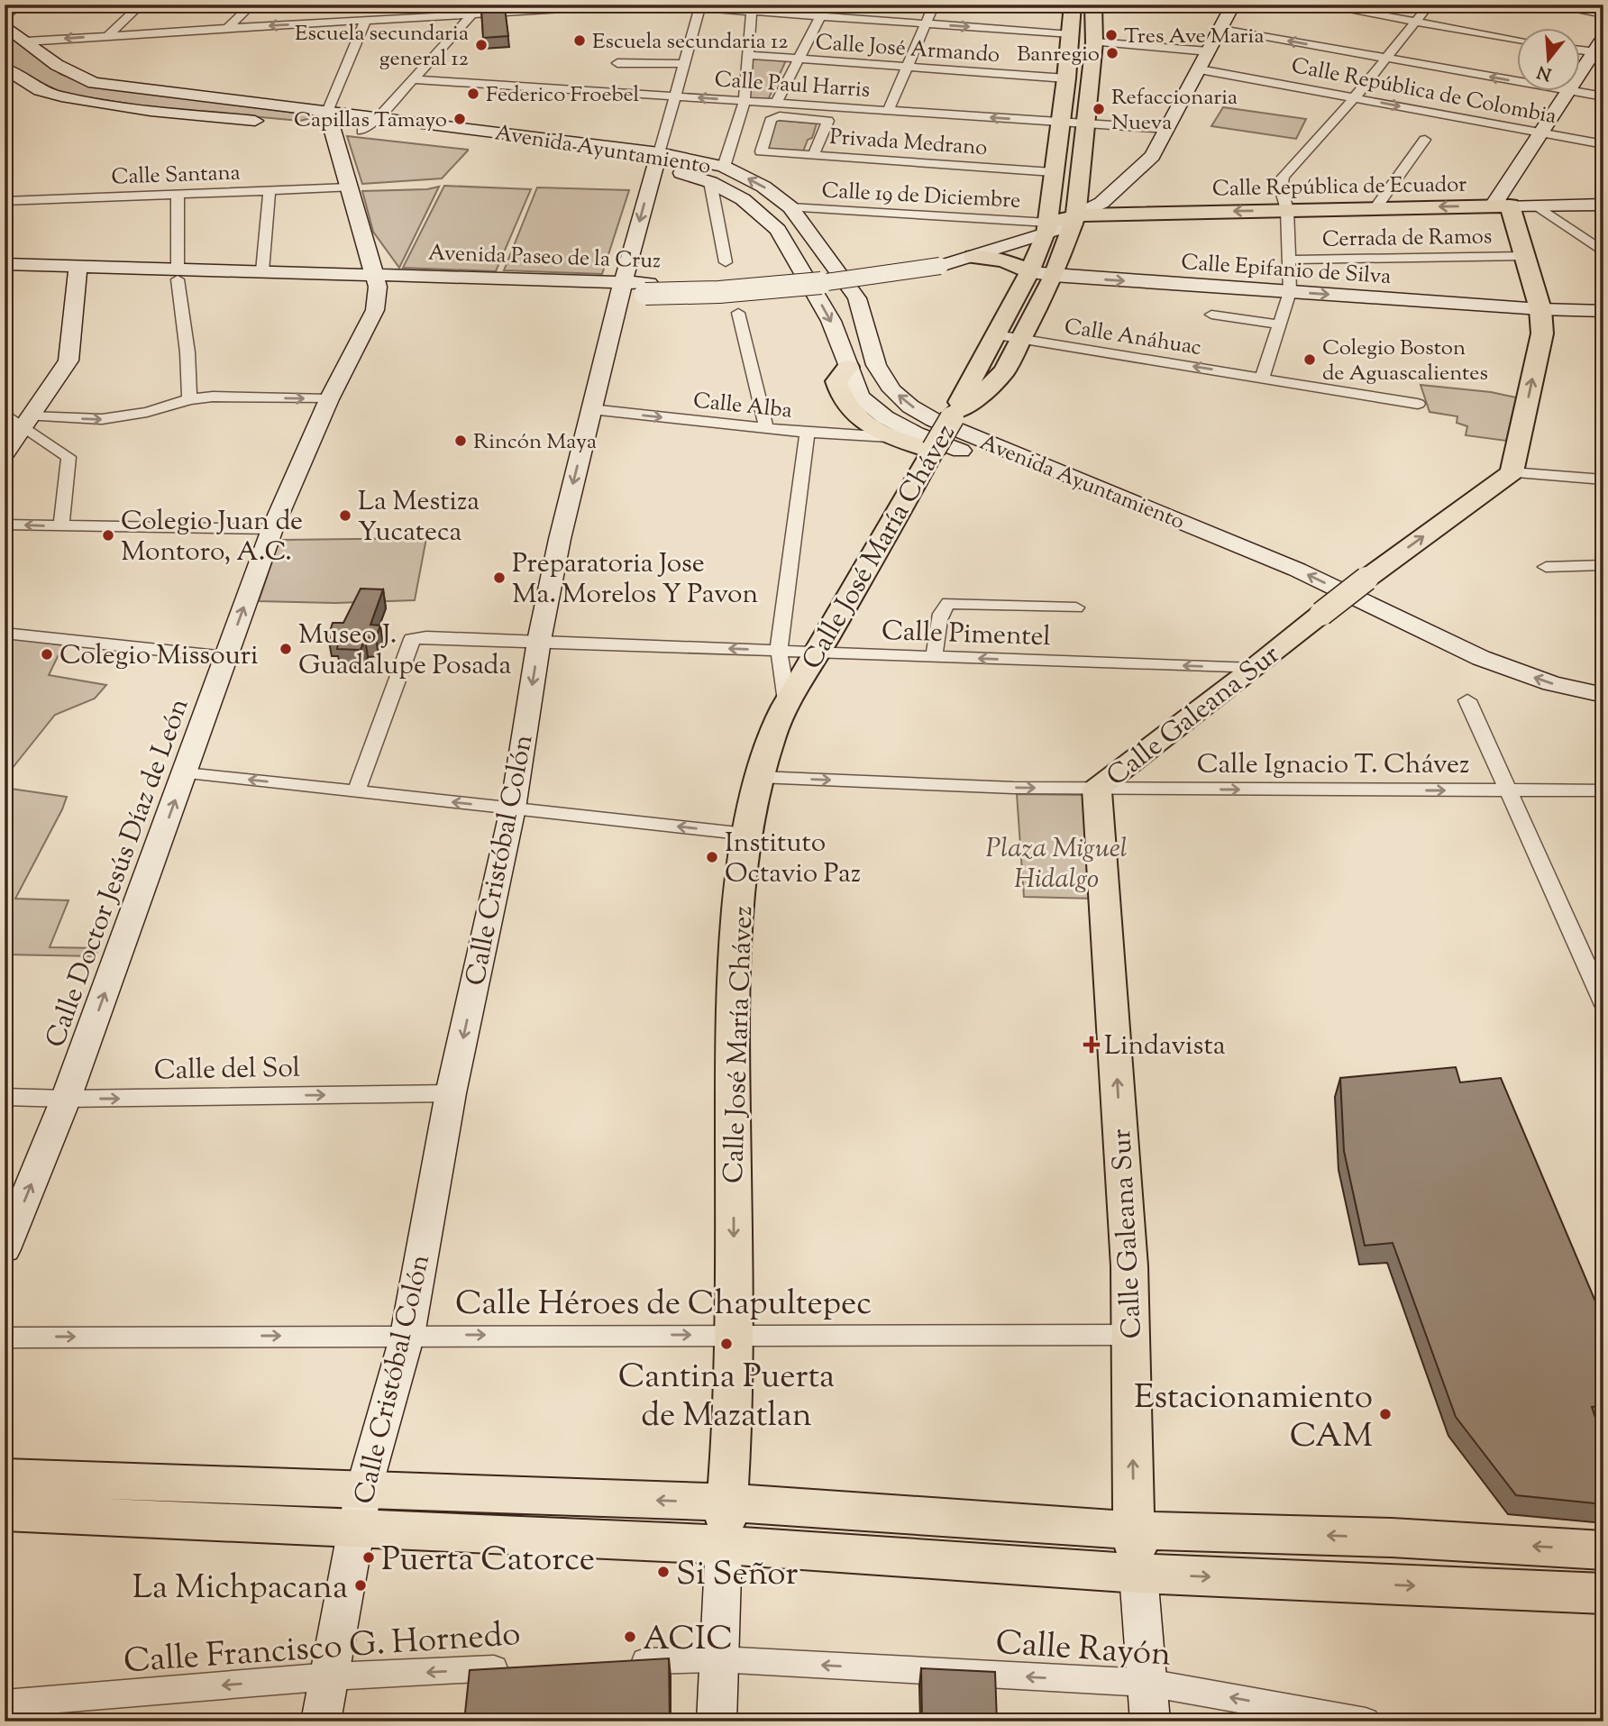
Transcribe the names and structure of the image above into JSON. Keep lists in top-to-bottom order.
{
  "streets": {
    "main road": [
      "Avenida Ayuntamiento",
      "Calle República de Ecuador",
      "Avenida Paseo de la Cruz",
      "Calle Epifanio de Silva",
      "Calle José María Chávez",
      "Calle Galeana Sur",
      "Calle Cristóbal Colón",
      "Calle Doctor Jesús Díaz de León"
    ],
    "street": [
      "Calle José Armando",
      "Calle Paul Harris",
      "Calle República de Colombia",
      "Privada Medrano",
      "Calle Santana",
      "Calle 19 de Diciembre",
      "Cerrada de Ramos",
      "Calle Anáhuac",
      "Calle Alba",
      "Calle Pimentel",
      "Calle Ignacio T. Chávez",
      "Calle del Sol",
      "Calle Héroes de Chapultepec",
      "Calle Francisco G. Hornedo",
      "Calle Rayón"
    ]
  },
  "crossings": [
    ["Calle José Armando", "Calle José María Chávez"],
    ["Calle Paul Harris", "Calle José María Chávez"],
    ["Calle Paul Harris", "Calle Cristóbal Colón"],
    ["Privada Medrano", "Calle José María Chávez"],
    ["Avenida Ayuntamiento", "Calle 19 de Diciembre"],
    ["Avenida Ayuntamiento", "Calle Cristóbal Colón"],
    ["Avenida Ayuntamiento", "Calle Doctor Jesús Díaz de León"],
    ["Calle Santana", "Calle Doctor Jesús Díaz de León"],
    ["Calle República de Ecuador", "Avenida Paseo de la Cruz"],
    ["Calle República de Ecuador", "Calle José María Chávez"],
    ["Calle 19 de Diciembre", "Avenida Paseo de la Cruz"],
    ["Calle 19 de Diciembre", "Calle José María Chávez"],
    ["Avenida Paseo de la Cruz", "Calle José María Chávez"],
    ["Avenida Paseo de la Cruz", "Calle Cristóbal Colón"],
    ["Avenida Paseo de la Cruz", "Calle Doctor Jesús Díaz de León"],
    ["Calle Epifanio de Silva", "Calle José María Chávez"],
    ["Calle Anáhuac", "Calle José María Chávez"],
    ["Calle Alba", "Calle Cristóbal Colón"],
    ["Calle José María Chávez", "Calle Pimentel"],
    ["Calle José María Chávez", "Calle Ignacio T. Chávez"],
    ["Calle José María Chávez", "Calle Héroes de Chapultepec"],
    ["Calle Pimentel", "Calle Galeana Sur"],
    ["Calle Pimentel", "Calle Cristóbal Colón"],
    ["Calle Galeana Sur", "Calle Ignacio T. Chávez"],
    ["Calle Galeana Sur", "Calle Héroes de Chapultepec"],
    ["Calle Cristóbal Colón", "Calle del Sol"],
    ["Calle Cristóbal Colón", "Calle Héroes de Chapultepec"],
    ["Calle Cristóbal Colón", "Calle Francisco G. Hornedo"],
    ["Calle Doctor Jesús Díaz de León", "Calle del Sol"]
  ],
  "one_way": [
    "Calle República de Ecuador",
    "Calle Epifanio de Silva",
    "Calle Anáhuac",
    "Calle Alba",
    "Calle Pimentel",
    "Calle Galeana Sur",
    "Calle Ignacio T. Chávez",
    "Calle Doctor Jesús Díaz de León",
    "Calle del Sol",
    "Calle Héroes de Chapultepec",
    "Calle Francisco G. Hornedo",
    "Calle Rayón"
  ],
  "parks": ["Plaza Miguel Hidalgo"],
  "places": {
    "other": [
      "Tres Ave Maria",
      "Escuela secundaria 12",
      "Escuela secundaria general 12",
      "Banregio",
      "Federico Froebel",
      "Refaccionaria Nueva",
      "Capillas Tamayo",
      "Colegio Boston de Aguascalientes",
      "Rincón Maya",
      "La Mestiza Yucateca",
      "Colegio Juan de Montoro, A.C.",
      "Preparatoria Jose Ma. Morelos Y Pavon",
      "Museo J. Guadalupe Posada",
      "Colegio Missouri",
      "Instituto Octavio Paz",
      "Cantina Puerta de Mazatlan",
      "Estacionamiento CAM",
      "Puerta Catorce",
      "Si Señor",
      "La Michpacana",
      "ACIC"
    ],
    "health": ["Lindavista"]
  },
  "north": "bottom"
}
